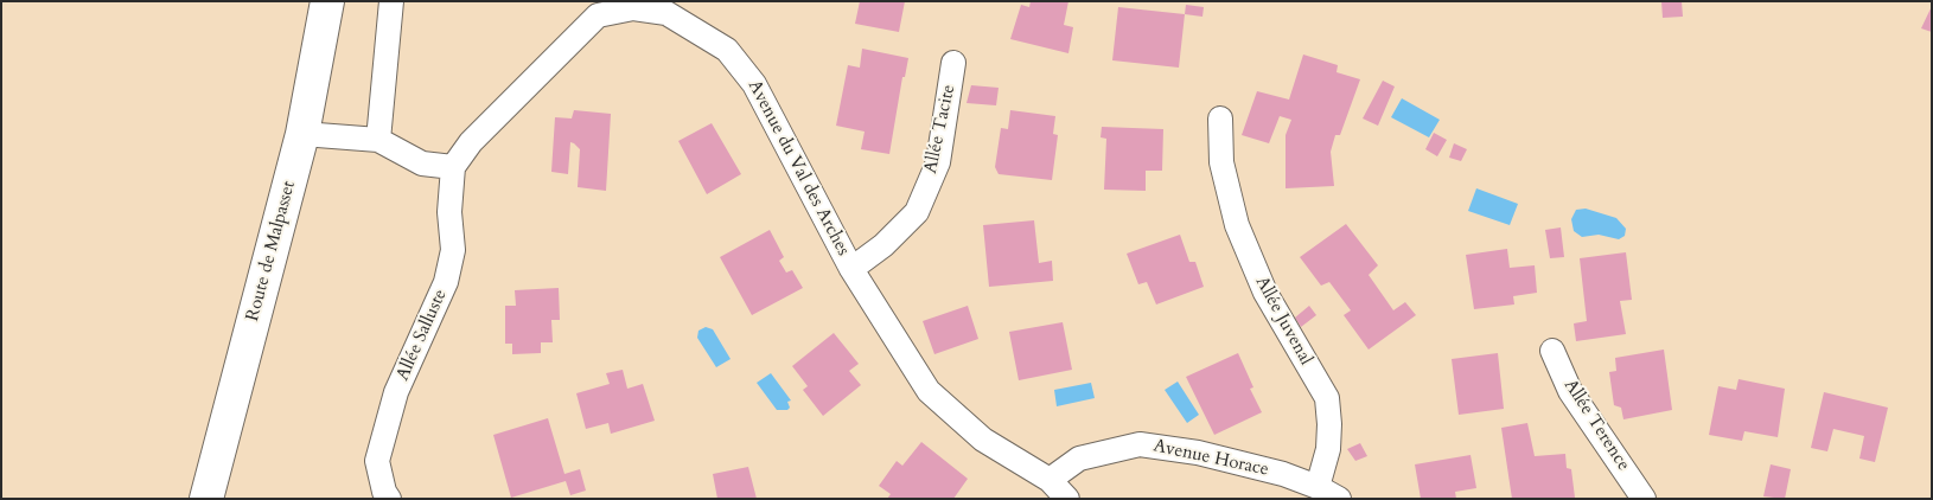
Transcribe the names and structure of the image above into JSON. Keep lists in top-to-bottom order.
{
  "streets": {
    "main road": ["Route de Malpasset"],
    "street": [
      "Allée Tacite",
      "Avenue du Val des Arches",
      "Allée Juvenal",
      "Allée Salluste",
      "Allée Terence",
      "Avenue Horace"
    ]
  },
  "crossings": [
    ["Allée Tacite", "Avenue du Val des Arches"],
    ["Avenue du Val des Arches", "Allée Salluste"],
    ["Avenue du Val des Arches", "Avenue Horace"],
    ["Allée Juvenal", "Avenue Horace"]
  ]
}
